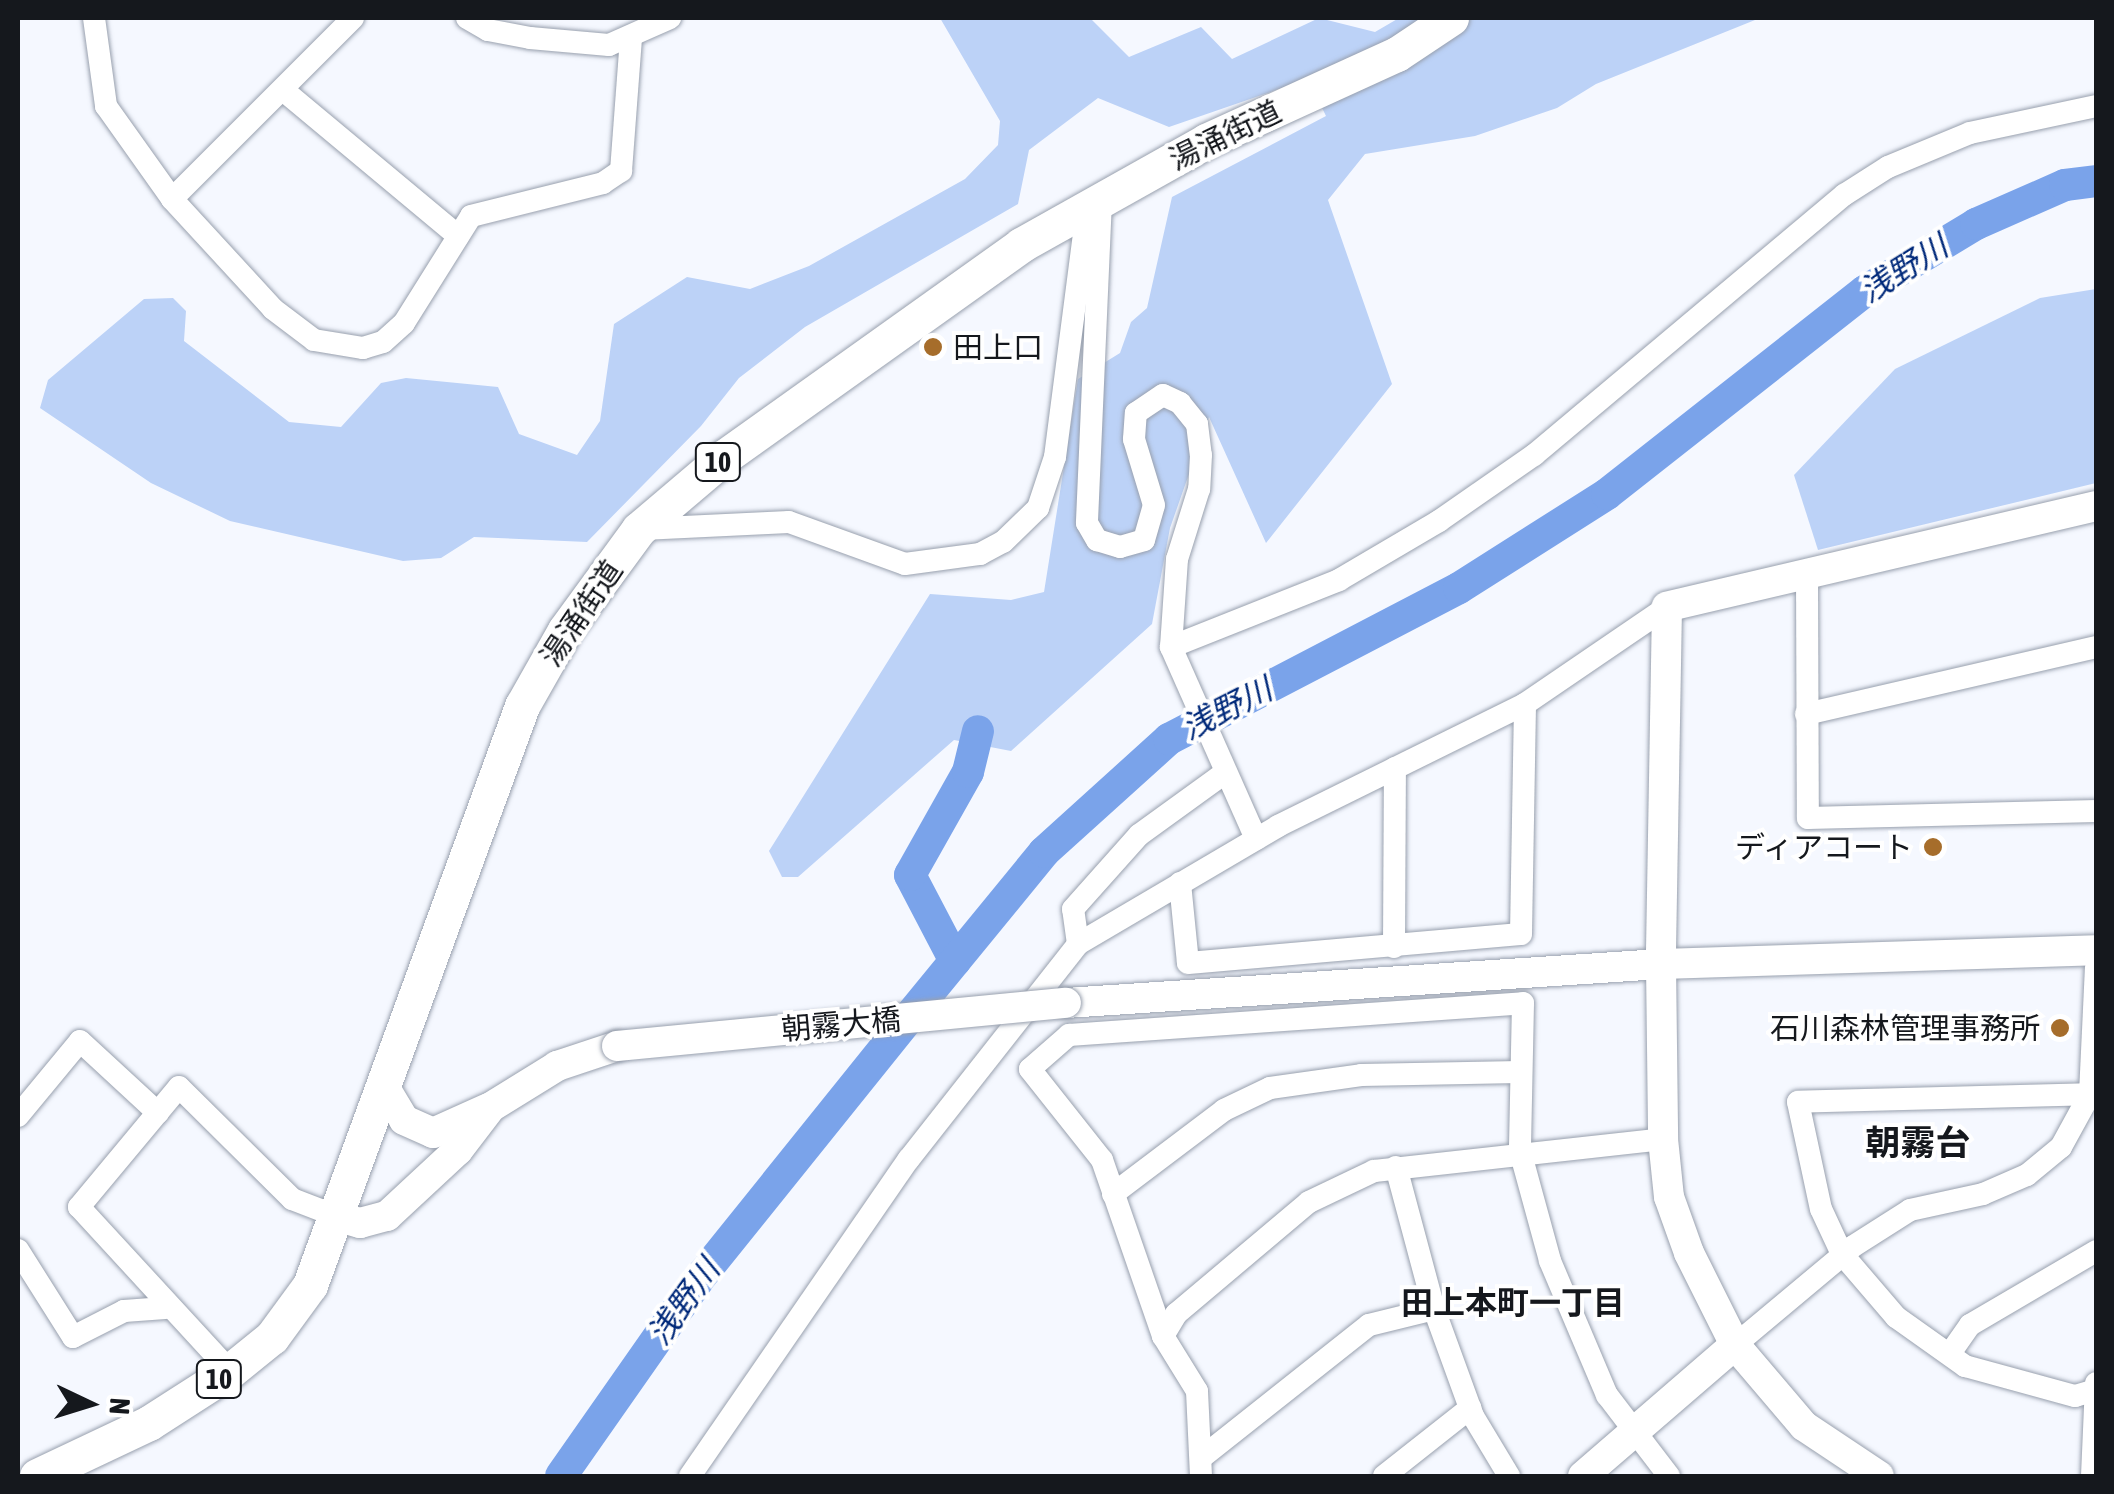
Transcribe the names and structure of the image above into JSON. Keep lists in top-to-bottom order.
{
  "streets": {
    "main road": ["湯涌街道", "10"],
    "street": ["朝霧大橋"]
  },
  "districts": ["朝霧台", "田上本町一丁目"],
  "water": ["浅野川"],
  "places": ["田上口", "ディアコート", "石川森林管理事務所"],
  "north": "right"
}
